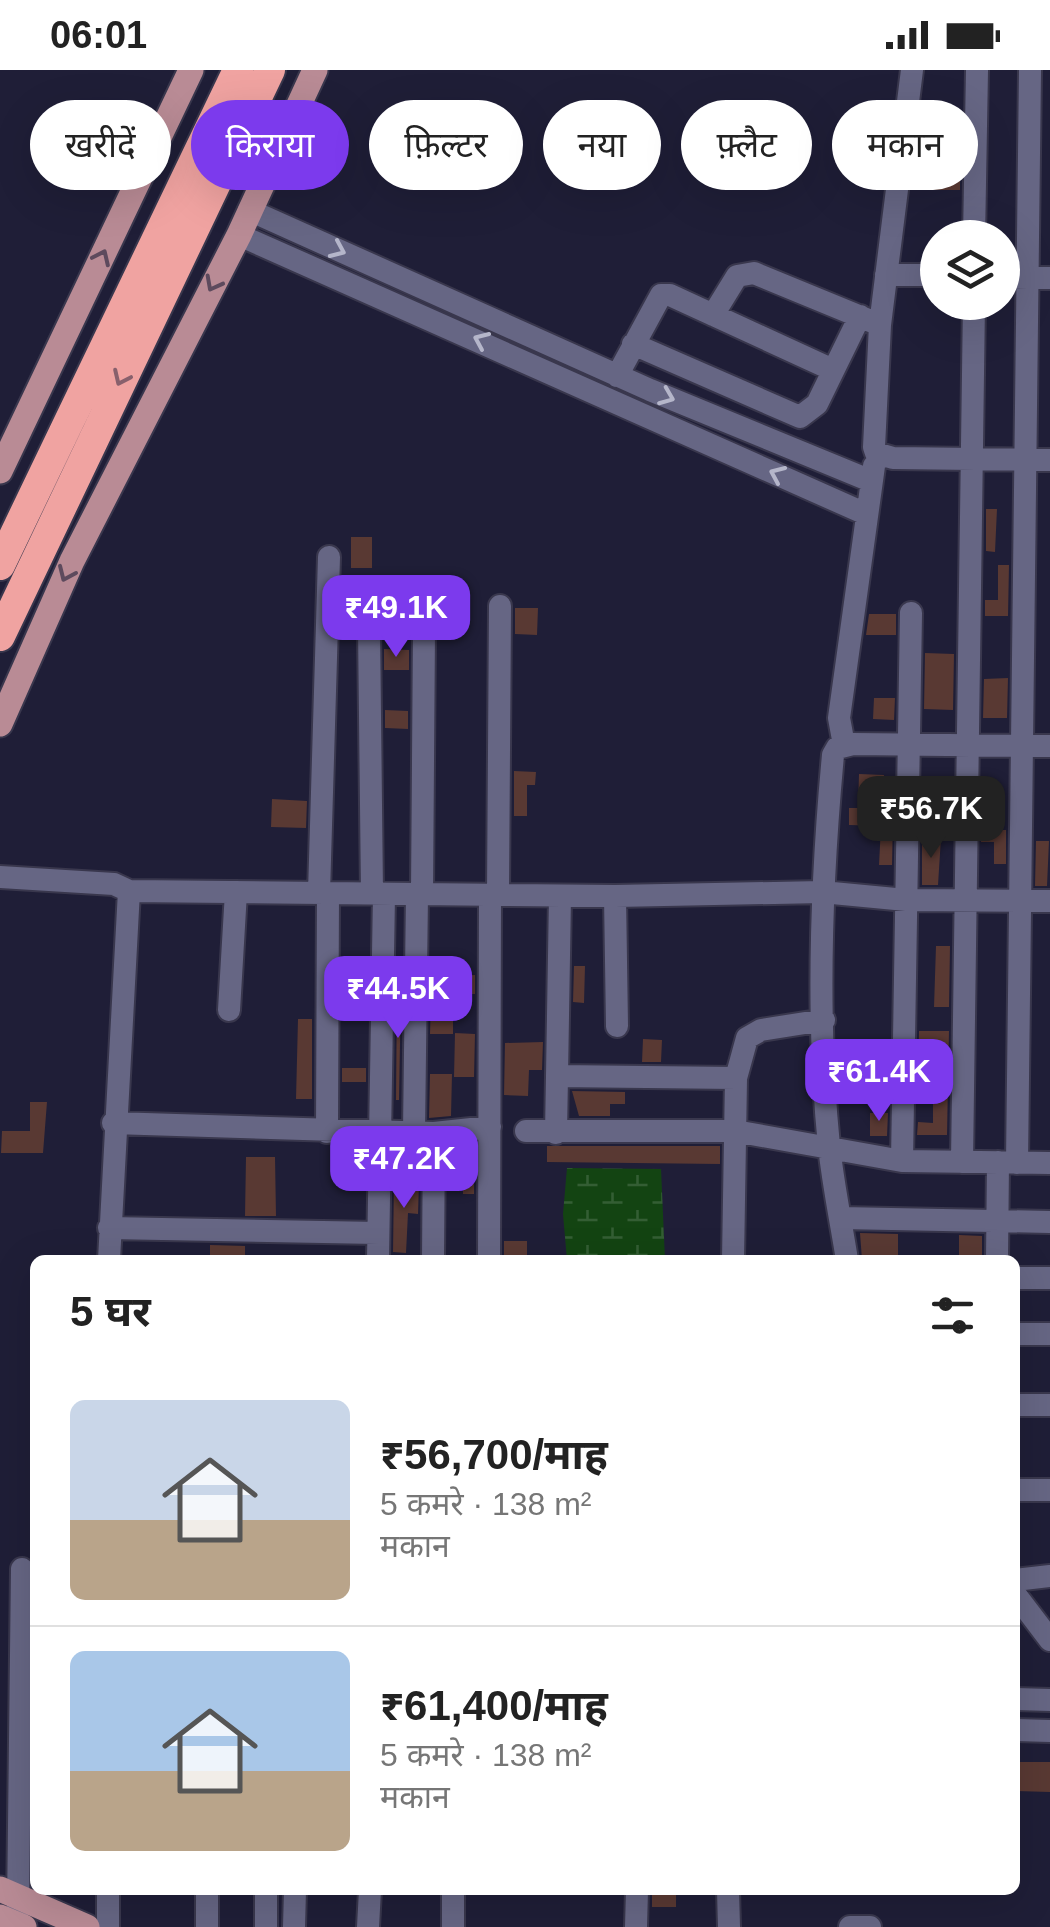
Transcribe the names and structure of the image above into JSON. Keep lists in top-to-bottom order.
{
  "page": {
    "status": "06:01",
    "chip": [
      "खरीदें",
      "किराया",
      "फ़िल्टर",
      "नया",
      "फ़्लैट",
      "मकान"
    ],
    "price": [
      "₹49.1K",
      "₹56.7K",
      "₹44.5K",
      "₹61.4K",
      "₹47.2K"
    ],
    "heading": "5 घर",
    "list": [
      {
        "name": "₹56,700/माह",
        "note": "5 कमरे · 138 m² · मकान"
      },
      {
        "name": "₹61,400/माह",
        "note": "5 कमरे · 138 m² · मकान"
      }
    ]
  }
}
